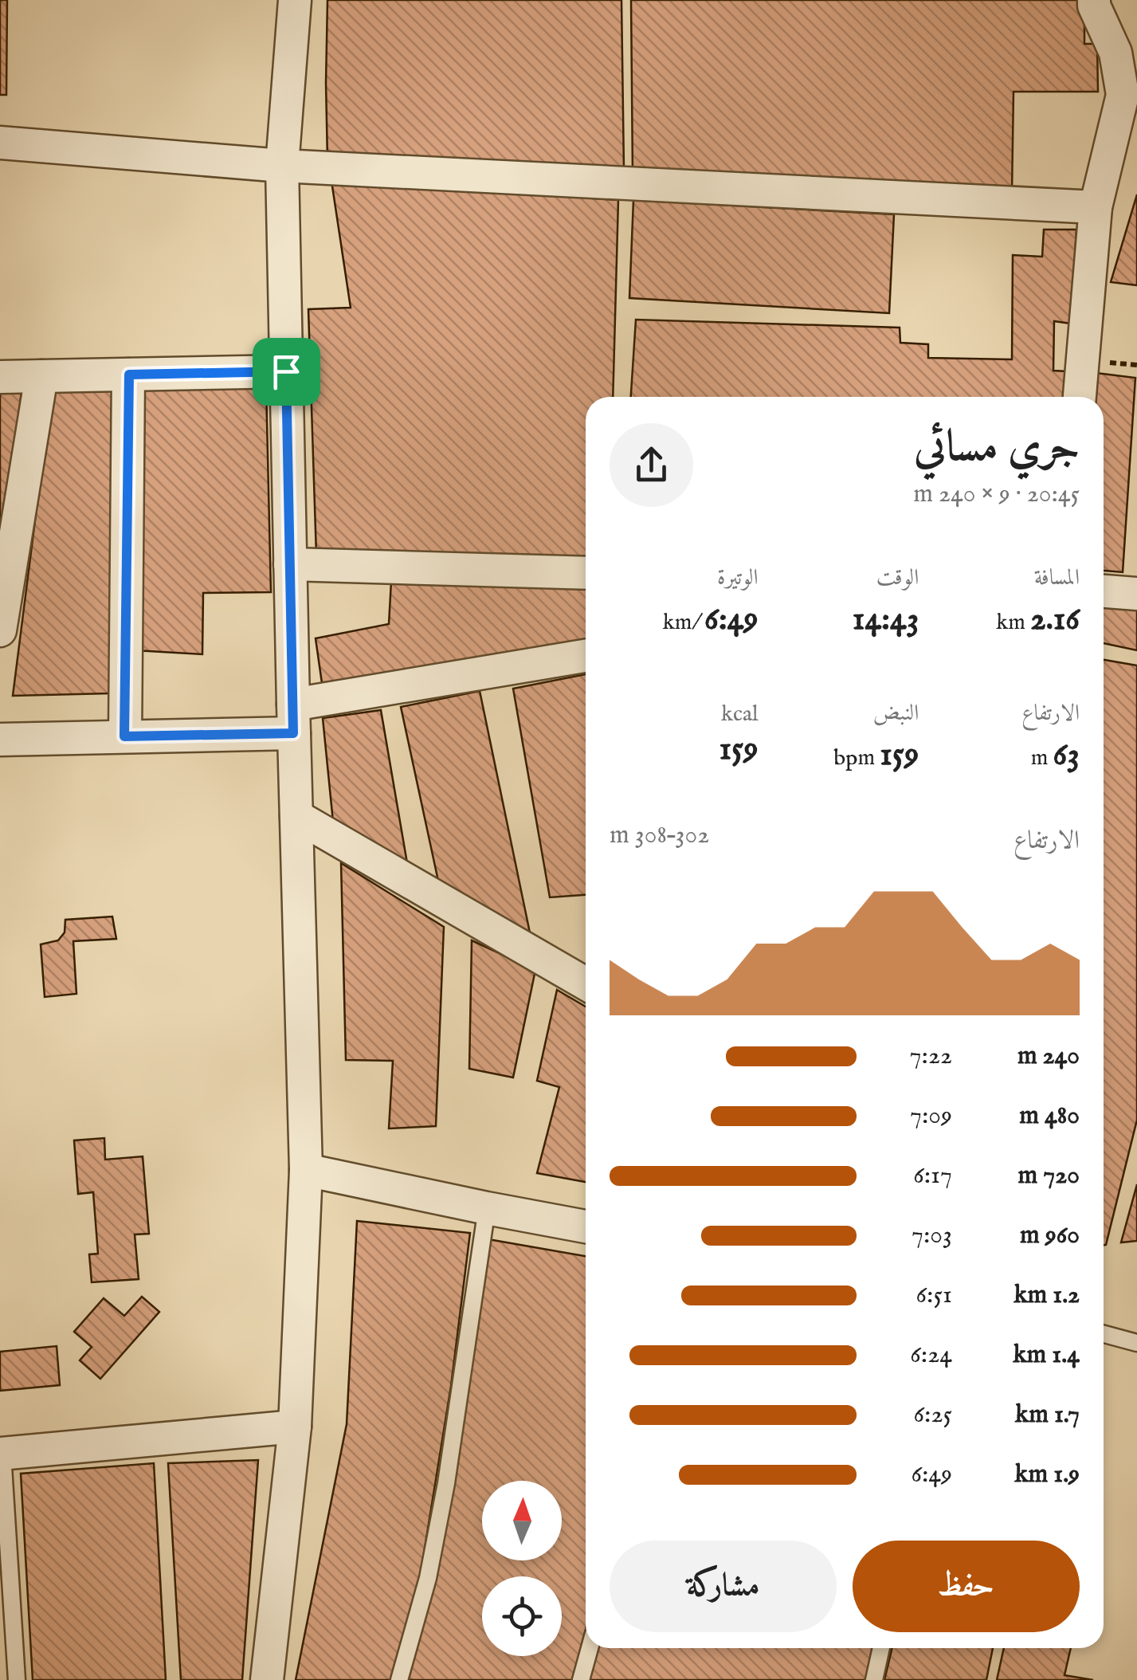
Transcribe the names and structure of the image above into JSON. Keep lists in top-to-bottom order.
{
  "north": "top",
  "page": {
    "heading": ["جري مسائي", "20:45 · 9 × 240 m"],
    "stats": [
      ["المسافة", "2.16 km"],
      ["الوقت", "14:43"],
      ["الوتيرة", "6:49 /km"],
      ["الارتفاع", "63 m"],
      ["النبض", "159 bpm"],
      ["kcal", "159"]
    ],
    "chart": ["الارتفاع", "302–308 m"],
    "list": [
      {
        "name": "240 m",
        "note": "7:22"
      },
      {
        "name": "480 m",
        "note": "7:09"
      },
      {
        "name": "720 m",
        "note": "6:17"
      },
      {
        "name": "960 m",
        "note": "7:03"
      },
      {
        "name": "1.2 km",
        "note": "6:51"
      },
      {
        "name": "1.4 km",
        "note": "6:24"
      },
      {
        "name": "1.7 km",
        "note": "6:25"
      },
      {
        "name": "1.9 km",
        "note": "6:49"
      }
    ],
    "buttons": ["حفظ", "مشاركة"]
  }
}
